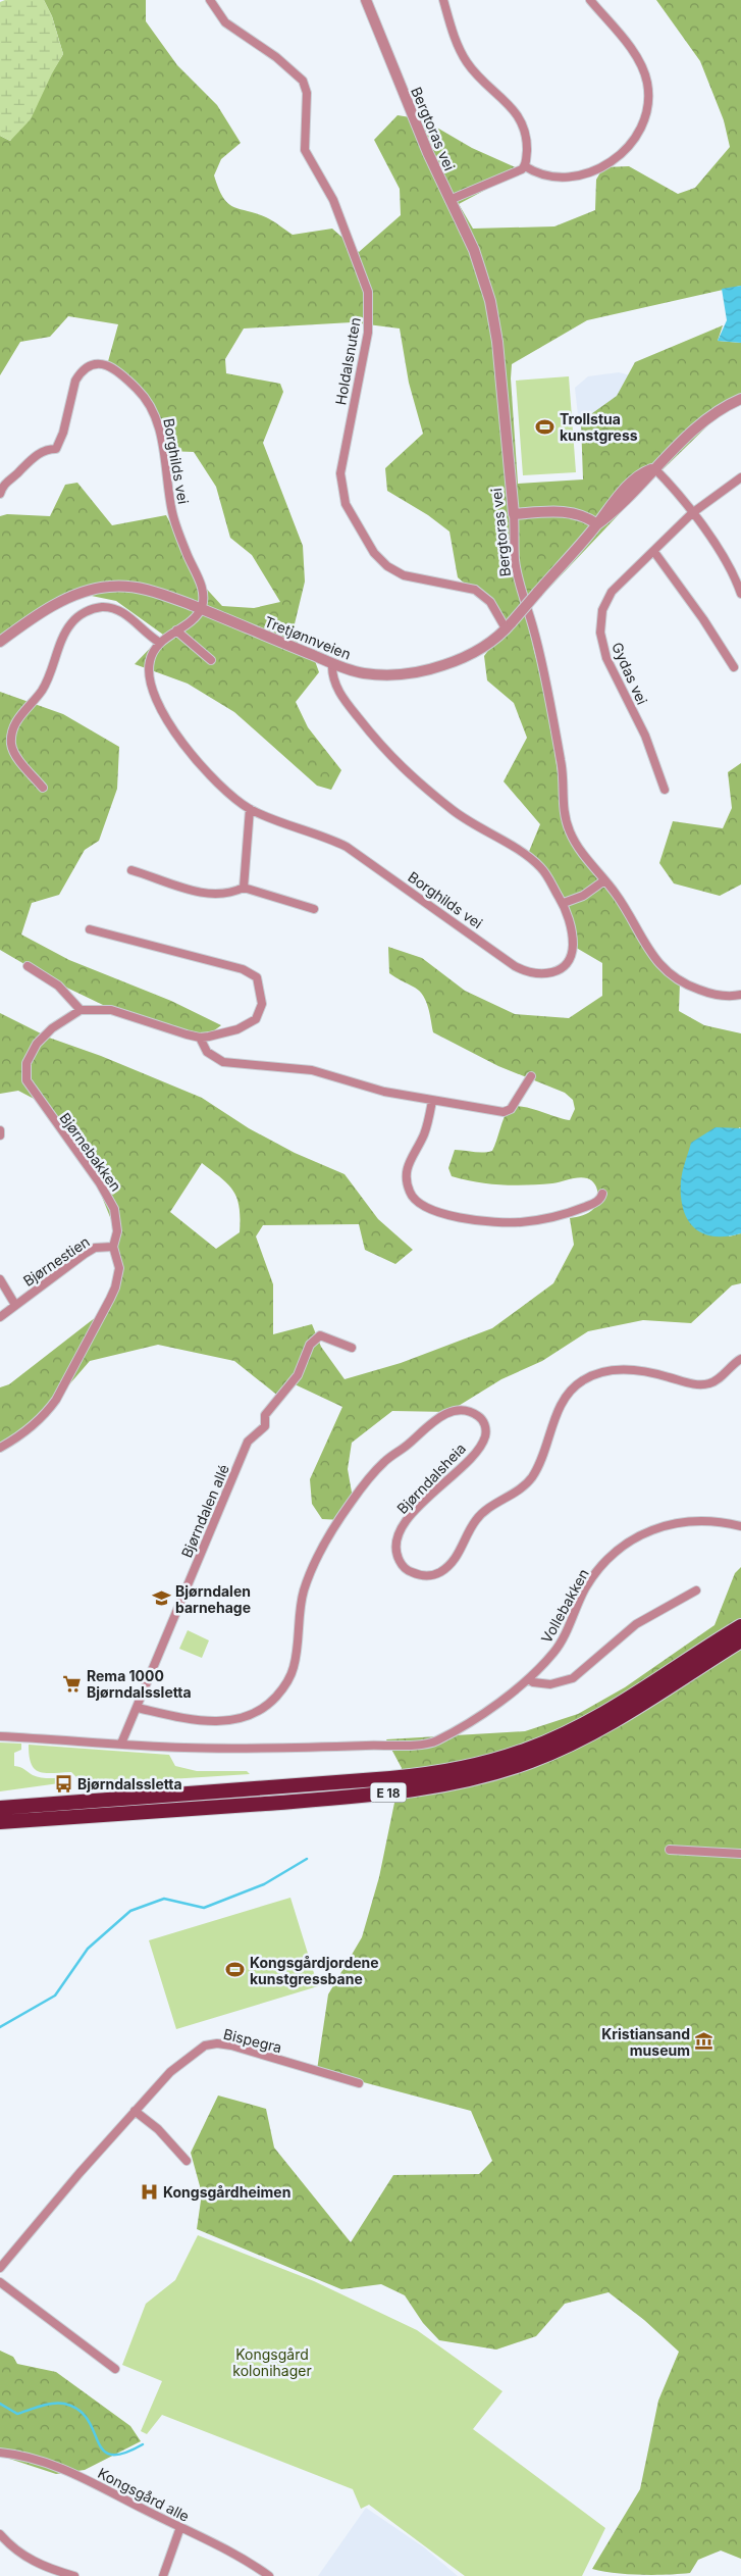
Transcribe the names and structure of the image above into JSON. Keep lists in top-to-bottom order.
{
  "streets": {
    "highway": ["E 18"],
    "street": [
      "Bergtoras vei",
      "Holdalsnuten",
      "Borghilds vei",
      "Tretjønnveien",
      "Gydas vei",
      "Bjørnebakken",
      "Bjørnestien",
      "Bjørndalsheia",
      "Bjørndalen allé",
      "Vollebakken",
      "Bispegra",
      "Kongsgård alle"
    ]
  },
  "crossings": [
    ["Holdalsnuten", "Tretjønnveien"],
    ["Borghilds vei", "Tretjønnveien"],
    ["Bjørnebakken", "Bjørnestien"],
    ["Bjørndalsheia", "Bjørndalen allé"],
    ["Bjørndalen allé", "Vollebakken"]
  ],
  "parks": ["Kongsgård kolonihager"],
  "places": {
    "sports": ["Trollstua kunstgress", "Kongsgårdjordene kunstgressbane"],
    "school or university": ["Bjørndalen barnehage"],
    "supermarket": ["Rema 1000 Bjørndalssletta"],
    "bus stop": ["Bjørndalssletta"],
    "museum": ["Kristiansand museum"],
    "hospital": ["Kongsgårdheimen"]
  }
}
